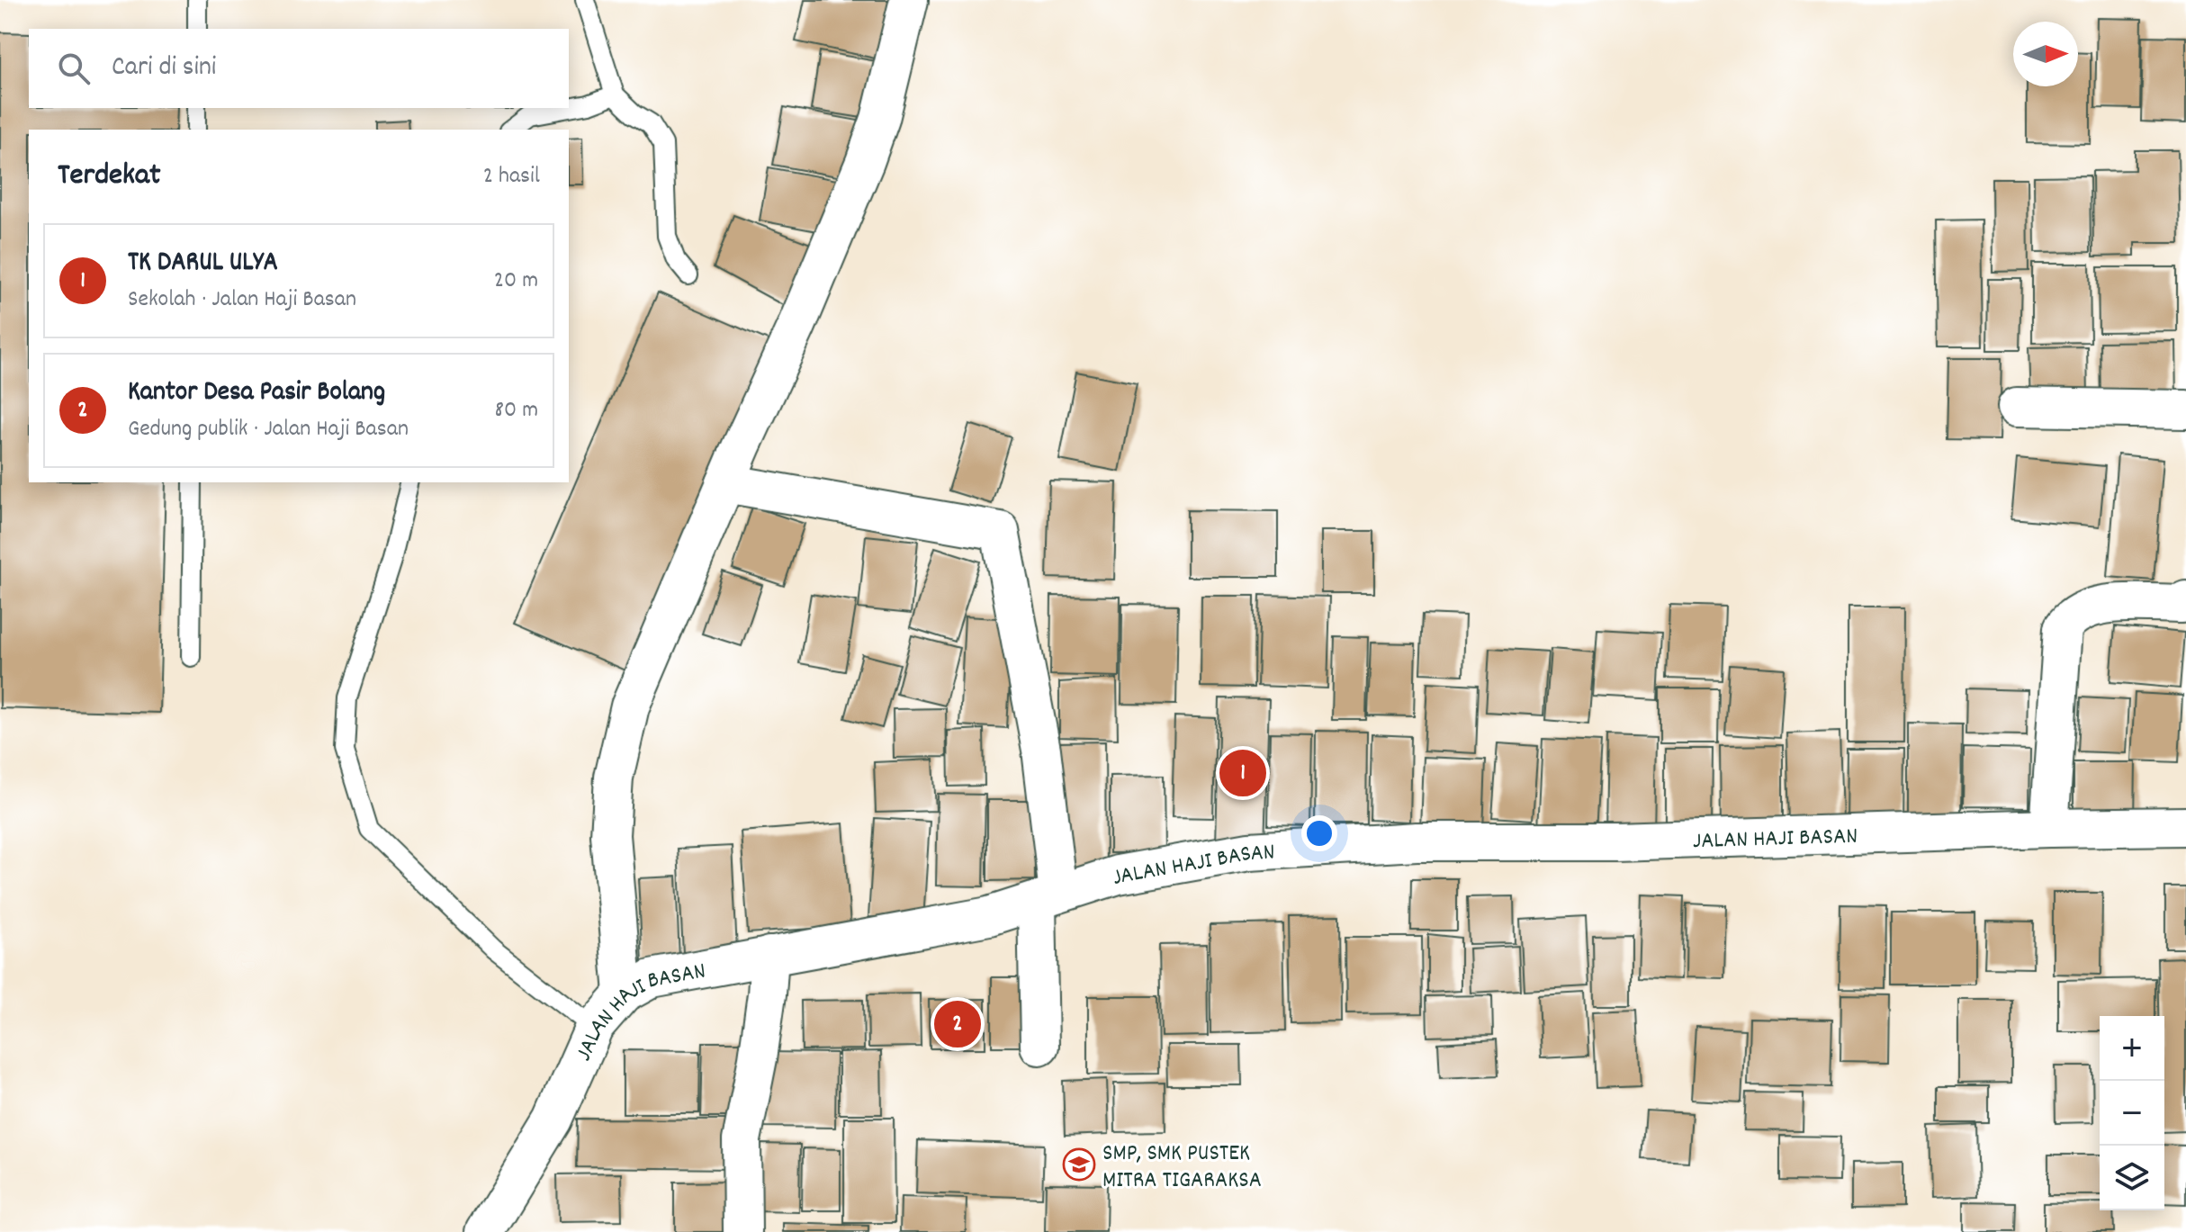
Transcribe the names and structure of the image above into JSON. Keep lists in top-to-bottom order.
{
  "streets": {
    "street": ["JALAN HAJI BASAN"]
  },
  "places": {
    "school or university": ["SMP, SMK PUSTEK MITRA TIGARAKSA"]
  },
  "north": "right",
  "page": {
    "search": "Cari di sini",
    "heading": ["Terdekat", "2 hasil"],
    "list": [
      {
        "mark": "1",
        "name": "TK DARUL ULYA",
        "note": "Sekolah · Jalan Haji Basan",
        "value": "20 m"
      },
      {
        "mark": "2",
        "name": "Kantor Desa Pasir Bolang",
        "note": "Gedung publik · Jalan Haji Basan",
        "value": "80 m"
      }
    ],
    "pins": ["1", "2"],
    "map_buttons": ["+", "−"]
  }
}
